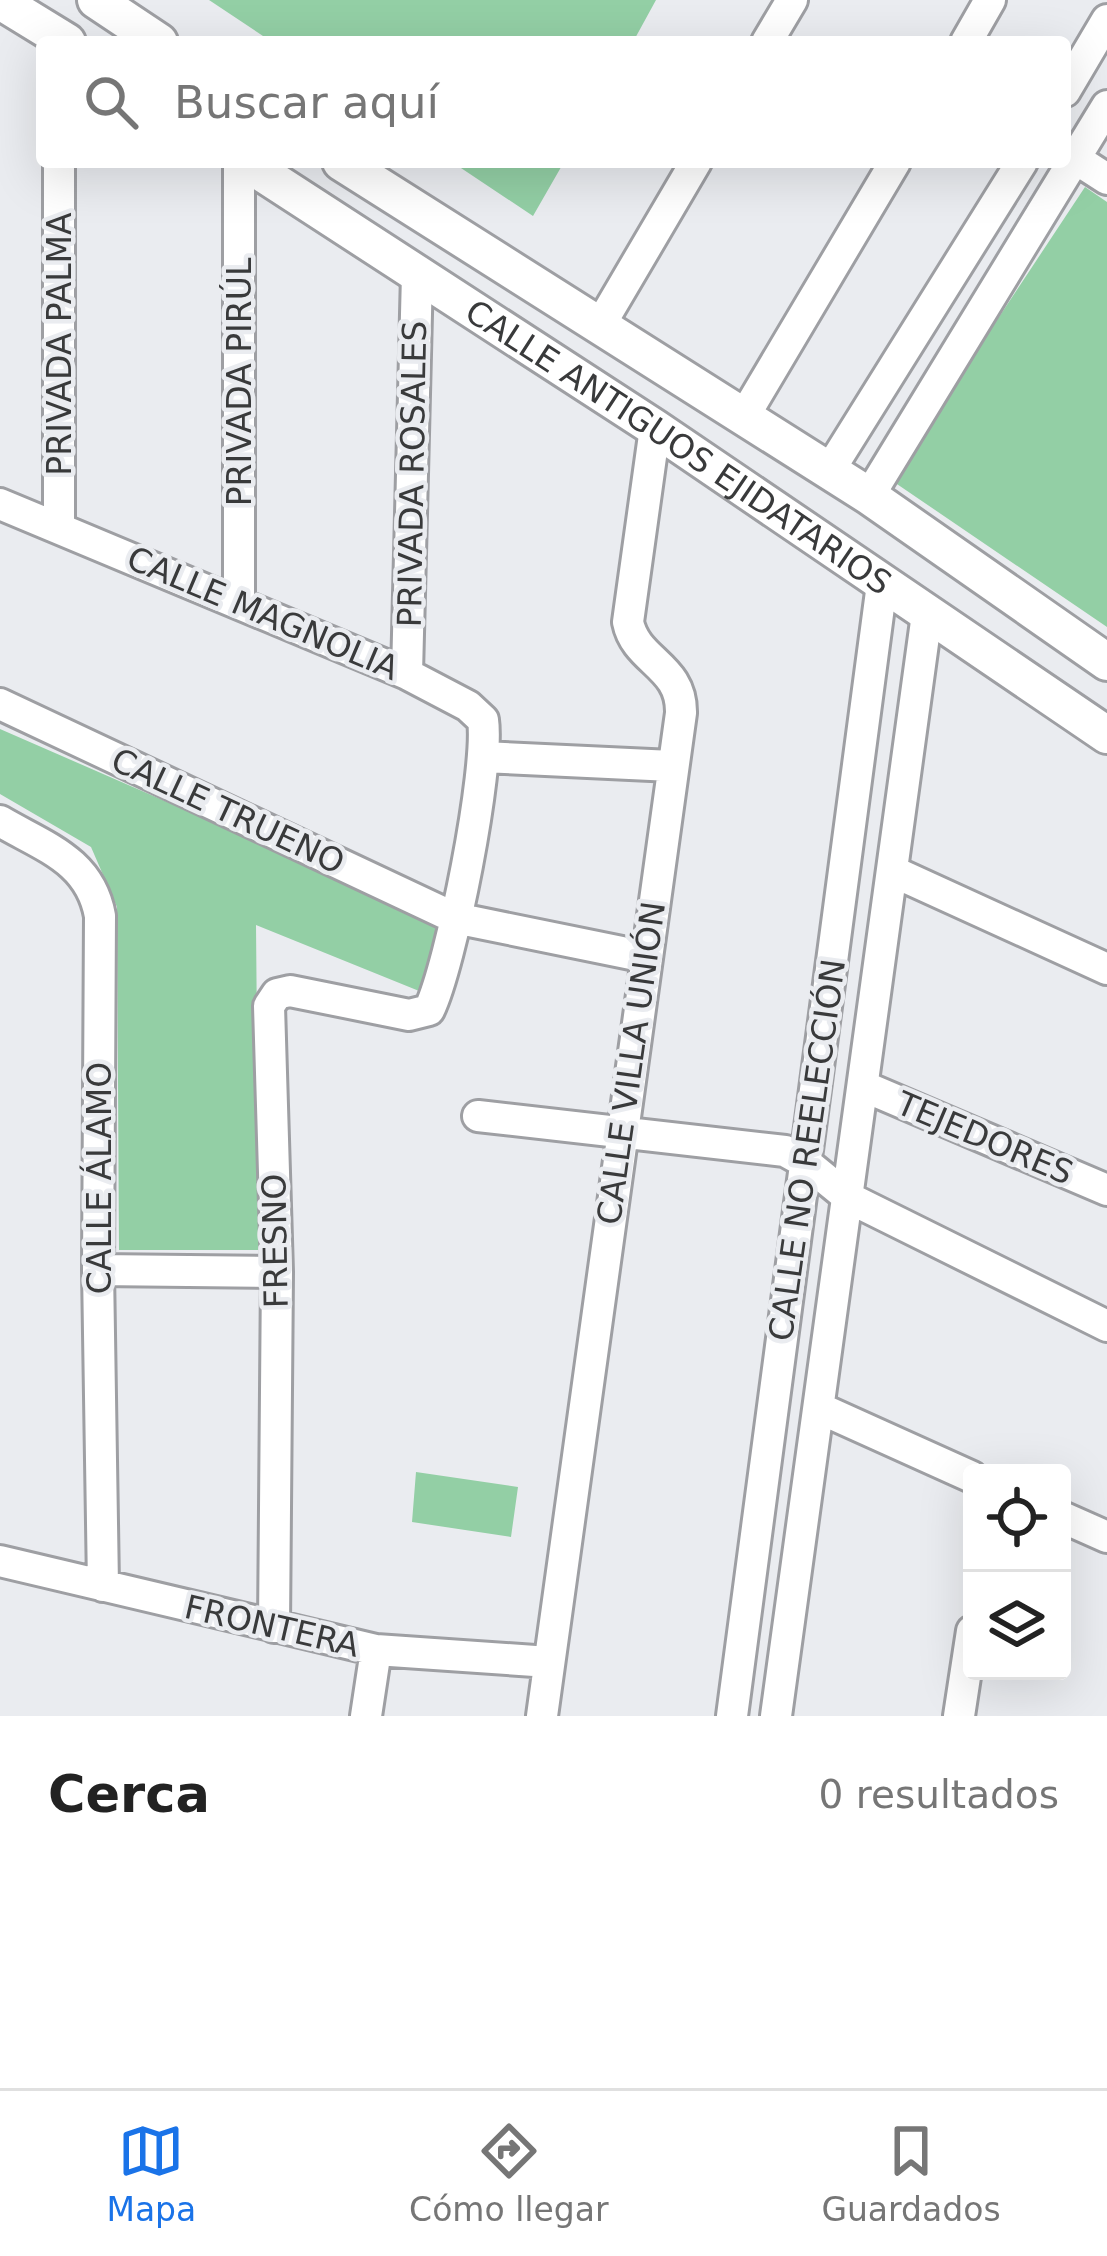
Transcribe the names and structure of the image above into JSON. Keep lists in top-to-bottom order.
{
  "streets": {
    "street": [
      "PRIVADA PALMA",
      "PRIVADA PIRÚL",
      "CALLE ANTIGUOS EJIDATARIOS",
      "PRIVADA ROSALES",
      "CALLE MAGNOLIA",
      "CALLE TRUENO",
      "CALLE VILLA UNIÓN",
      "TEJEDORES",
      "CALLE NO REELECCIÓN",
      "CALLE ÁLAMO",
      "FRESNO",
      "FRONTERA"
    ]
  },
  "crossings": [
    ["PRIVADA PALMA", "CALLE MAGNOLIA"],
    ["PRIVADA PIRÚL", "CALLE MAGNOLIA"],
    ["CALLE ANTIGUOS EJIDATARIOS", "PRIVADA ROSALES"],
    ["CALLE ANTIGUOS EJIDATARIOS", "CALLE VILLA UNIÓN"],
    ["CALLE ANTIGUOS EJIDATARIOS", "CALLE NO REELECCIÓN"],
    ["PRIVADA ROSALES", "CALLE MAGNOLIA"],
    ["CALLE TRUENO", "CALLE VILLA UNIÓN"],
    ["CALLE TRUENO", "FRESNO"],
    ["CALLE VILLA UNIÓN", "FRONTERA"],
    ["TEJEDORES", "CALLE NO REELECCIÓN"],
    ["CALLE ÁLAMO", "FRONTERA"],
    ["FRESNO", "FRONTERA"]
  ],
  "page": {
    "search": "Buscar aquí",
    "heading": ["Cerca", "0 resultados"],
    "nav": ["Mapa", "Cómo llegar", "Guardados"]
  }
}
